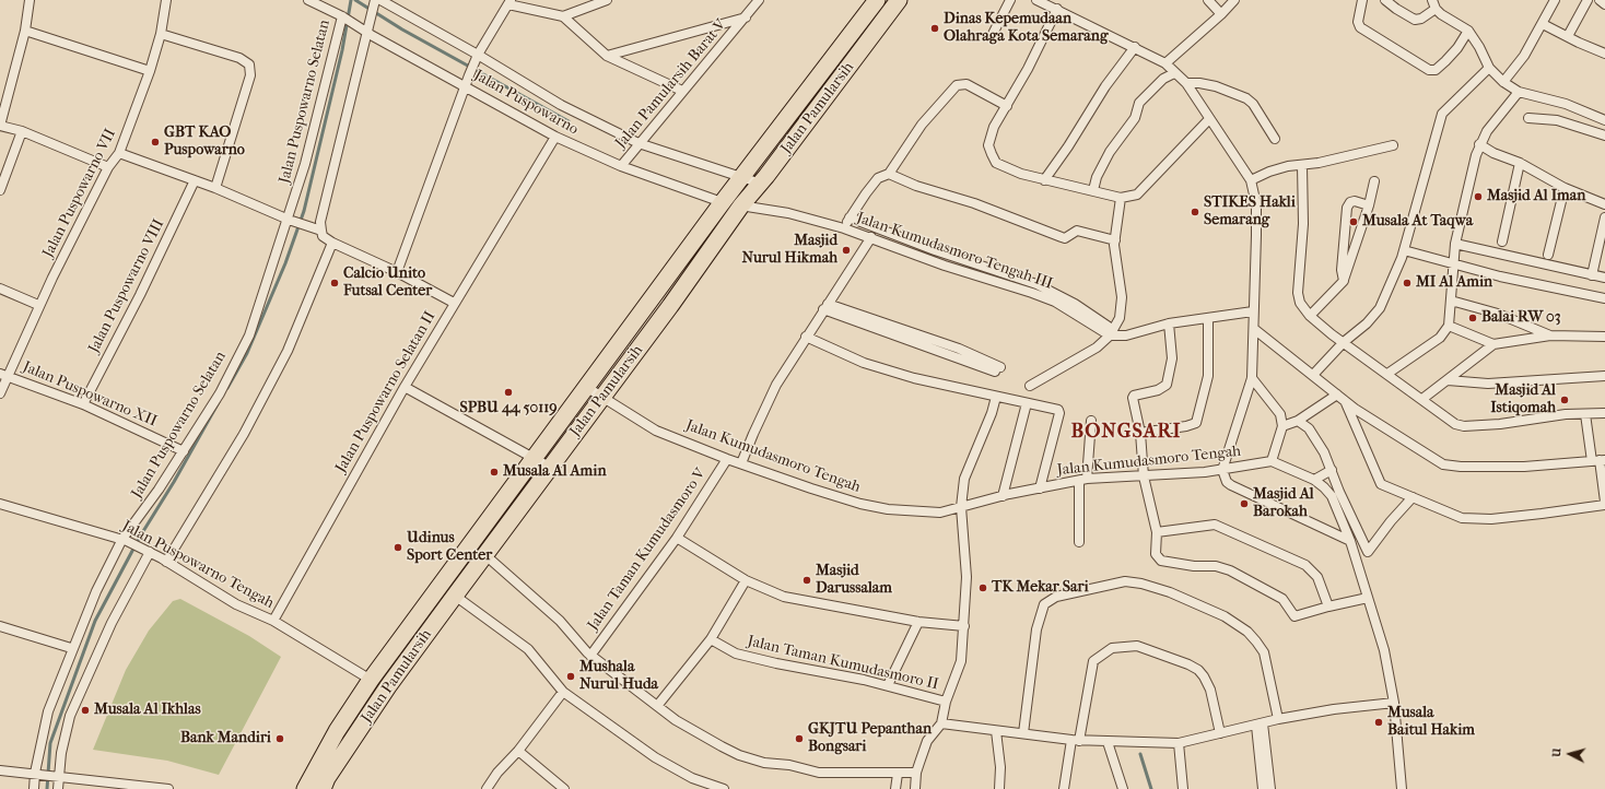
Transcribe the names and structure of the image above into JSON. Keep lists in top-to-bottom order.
{
  "streets": {
    "highway": ["Jalan Pamularsih"],
    "street": [
      "Jalan Pamularsih Barat V",
      "Jalan Puspowarno Selatan",
      "Jalan Puspowarno",
      "Jalan Puspowarno VII",
      "Jalan Kumudasmoro Tengah III",
      "Jalan Puspowarno VIII",
      "Jalan Puspowarno Selatan II",
      "Jalan Puspowarno XII",
      "Jalan Kumudasmoro Tengah",
      "Jalan Taman Kumudasmoro V",
      "Jalan Puspowarno Tengah",
      "Jalan Taman Kumudasmoro II"
    ]
  },
  "crossings": [
    ["Jalan Pamularsih Barat V", "Jalan Puspowarno"],
    ["Jalan Puspowarno Selatan", "Jalan Puspowarno"],
    ["Jalan Puspowarno Selatan", "Jalan Puspowarno XII"],
    ["Jalan Puspowarno Selatan", "Jalan Puspowarno Tengah"],
    ["Jalan Puspowarno", "Jalan Pamularsih"],
    ["Jalan Puspowarno", "Jalan Kumudasmoro Tengah III"],
    ["Jalan Puspowarno", "Jalan Puspowarno Selatan II"],
    ["Jalan Pamularsih", "Jalan Kumudasmoro Tengah III"],
    ["Jalan Pamularsih", "Jalan Kumudasmoro Tengah"],
    ["Jalan Pamularsih", "Jalan Puspowarno Tengah"],
    ["Jalan Puspowarno VII", "Jalan Puspowarno XII"],
    ["Jalan Puspowarno VIII", "Jalan Puspowarno XII"],
    ["Jalan Puspowarno Selatan II", "Jalan Puspowarno Tengah"],
    ["Jalan Kumudasmoro Tengah", "Jalan Taman Kumudasmoro V"]
  ],
  "districts": ["BONGSARI"],
  "places": [
    "Dinas Kepemudaan Olahraga Kota Semarang",
    "GBT KAO Puspowarno",
    "Masjid Al Iman",
    "STIKES Hakli Semarang",
    "Musala At Taqwa",
    "Masjid Nurul Hikmah",
    "Calcio Unito Futsal Center",
    "MI Al Amin",
    "Balai RW 03",
    "SPBU 44 50119",
    "Masjid Al Istiqomah",
    "Musala Al Amin",
    "Masjid Al Barokah",
    "Udinus Sport Center",
    "Masjid Darussalam",
    "TK Mekar Sari",
    "Mushala Nurul Huda",
    "Musala Al Ikhlas",
    "Musala Baitul Hakim",
    "Bank Mandiri",
    "GKJTU Pepanthan Bongsari"
  ],
  "north": "left"
}
